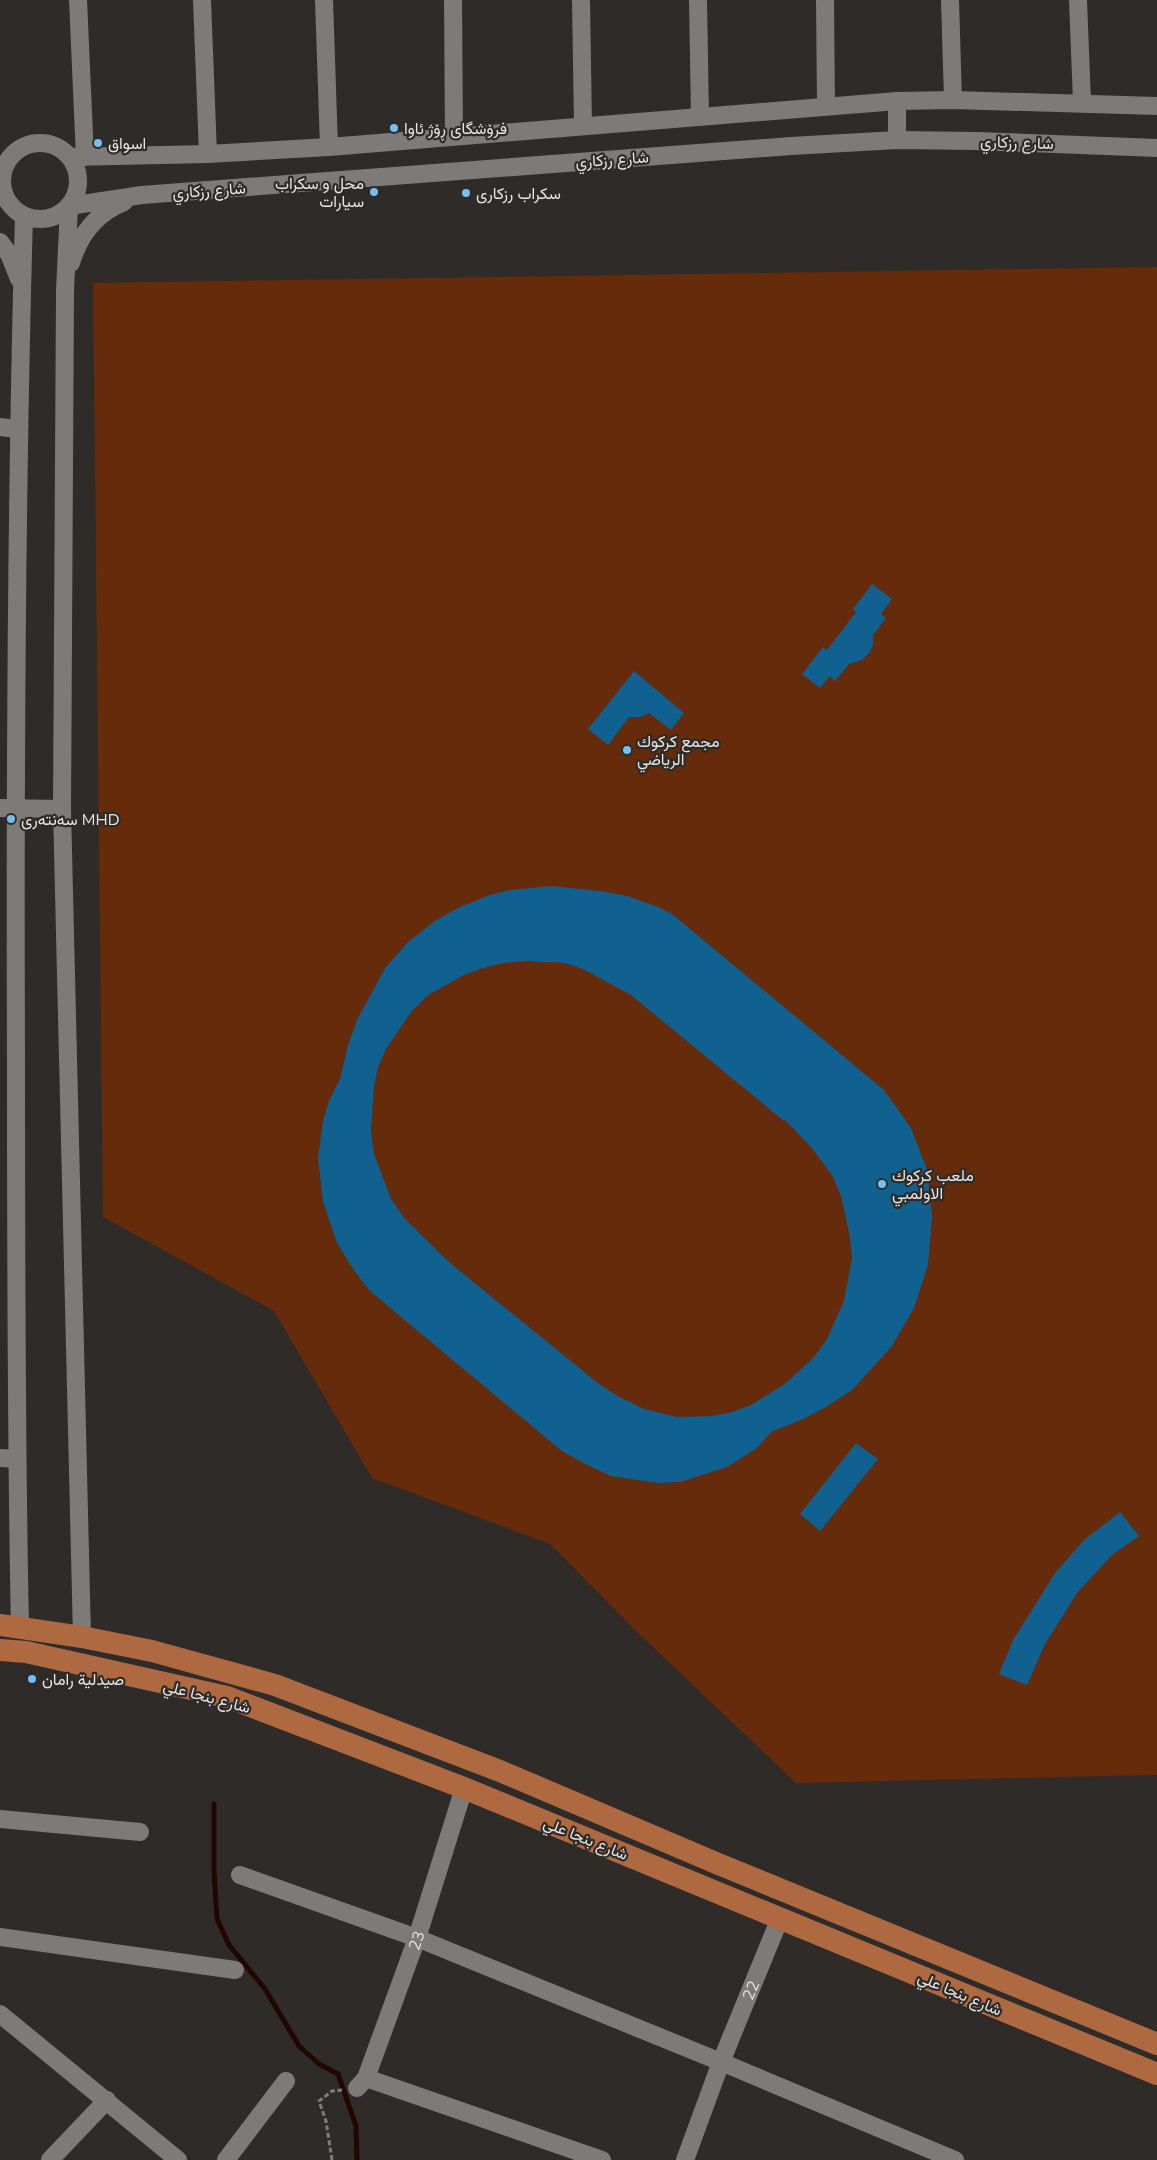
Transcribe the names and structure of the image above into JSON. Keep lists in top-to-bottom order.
{
  "streets": {
    "main road": ["شارع بنجا علي"],
    "street": ["شارع رزكاري", "23", "22"]
  },
  "crossings": [
    ["شارع بنجا علي", "23"],
    ["شارع بنجا علي", "22"]
  ],
  "places": [
    "فرۆشگای ڕۆژ ئاوا",
    "اسواق",
    "محل و سكراب سيارات",
    "سكراب رزكارى",
    "مجمع كركوك الرياضي",
    "سەنتەری MHD",
    "ملعب كركوك الاولمبي",
    "صيدلية رامان"
  ]
}
